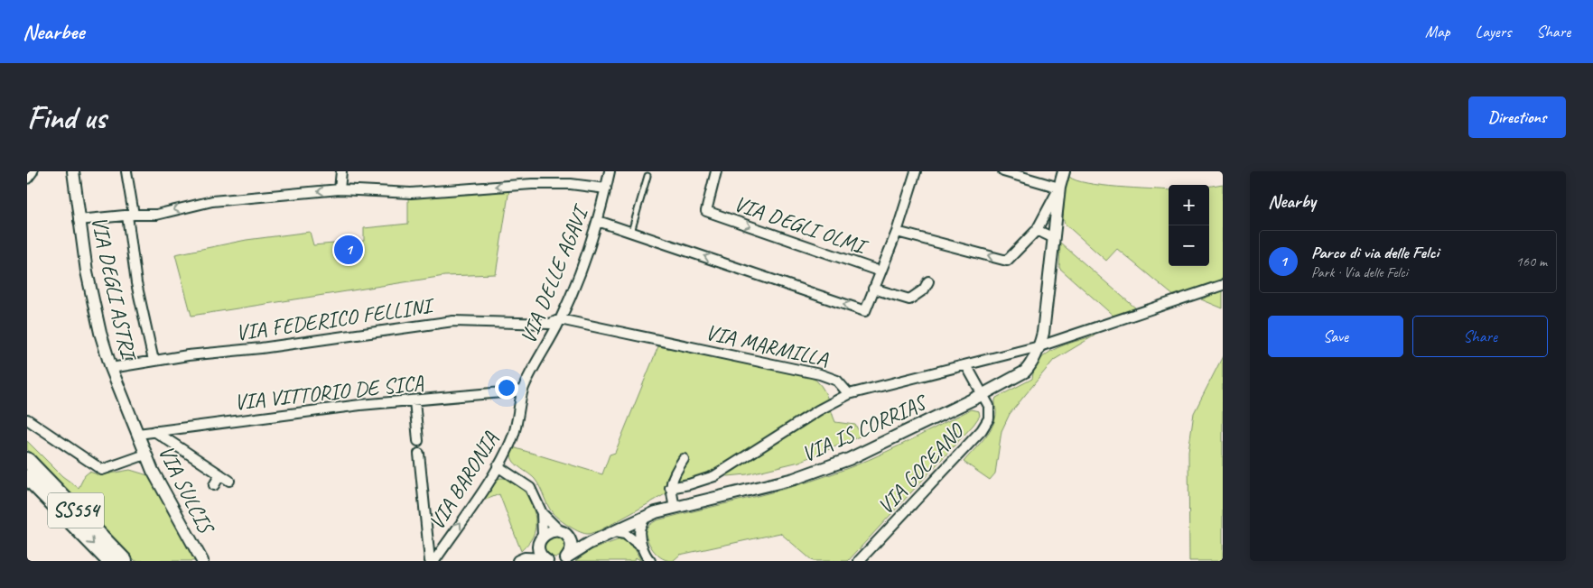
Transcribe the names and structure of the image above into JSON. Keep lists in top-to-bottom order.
{
  "streets": {
    "highway": ["SS554"],
    "street": [
      "VIA DEGLI OLMI",
      "VIA DELLE AGAVI",
      "VIA DEGLI ASTRI",
      "VIA FEDERICO FELLINI",
      "VIA MARMILLA",
      "VIA VITTORIO DE SICA",
      "VIA IS CORRIAS",
      "VIA GOCEANO",
      "VIA BARONIA",
      "VIA SULCIS"
    ]
  },
  "crossings": [
    ["VIA DEGLI OLMI", "VIA IS CORRIAS"],
    ["VIA DELLE AGAVI", "VIA FEDERICO FELLINI"],
    ["VIA DELLE AGAVI", "VIA MARMILLA"],
    ["VIA DELLE AGAVI", "VIA VITTORIO DE SICA"],
    ["VIA DELLE AGAVI", "VIA BARONIA"],
    ["VIA DEGLI ASTRI", "VIA FEDERICO FELLINI"],
    ["VIA DEGLI ASTRI", "VIA VITTORIO DE SICA"],
    ["VIA DEGLI ASTRI", "VIA SULCIS"],
    ["VIA FEDERICO FELLINI", "VIA MARMILLA"],
    ["VIA MARMILLA", "VIA IS CORRIAS"],
    ["VIA VITTORIO DE SICA", "VIA BARONIA"],
    ["VIA VITTORIO DE SICA", "VIA SULCIS"],
    ["VIA IS CORRIAS", "VIA GOCEANO"]
  ],
  "one_way": ["VIA BARONIA"],
  "page": {
    "header": "Nearbee",
    "nav": ["Map", "Layers", "Share"],
    "buttons": [
      "Directions",
      ["Save", "Share"]
    ],
    "title": "Find us",
    "heading": "Nearby",
    "map_buttons": ["+", "−"],
    "list": [
      {
        "mark": "1",
        "name": "Parco di via delle Felci",
        "note": "Park · Via delle Felci",
        "value": "160 m"
      }
    ],
    "pins": "1"
  }
}
